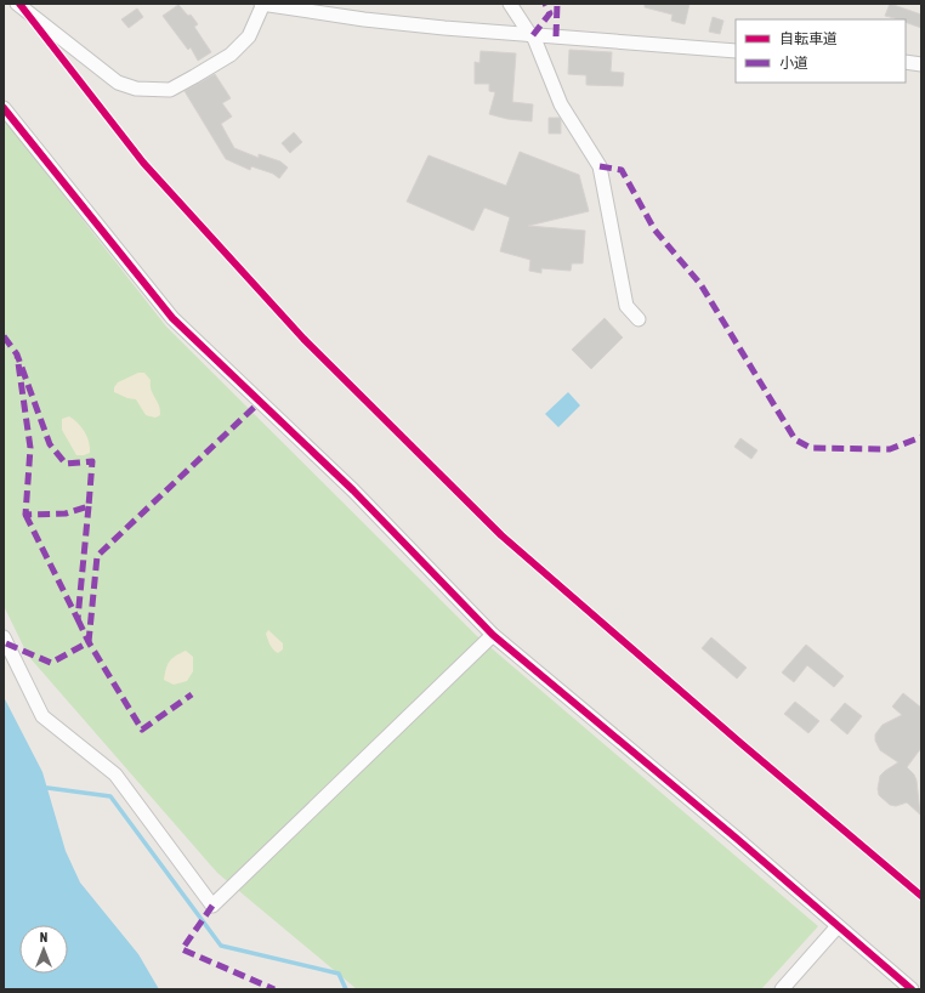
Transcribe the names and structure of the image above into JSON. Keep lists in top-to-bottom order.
{
  "legend": ["自転車道", "小道"],
  "north": "top"
}
